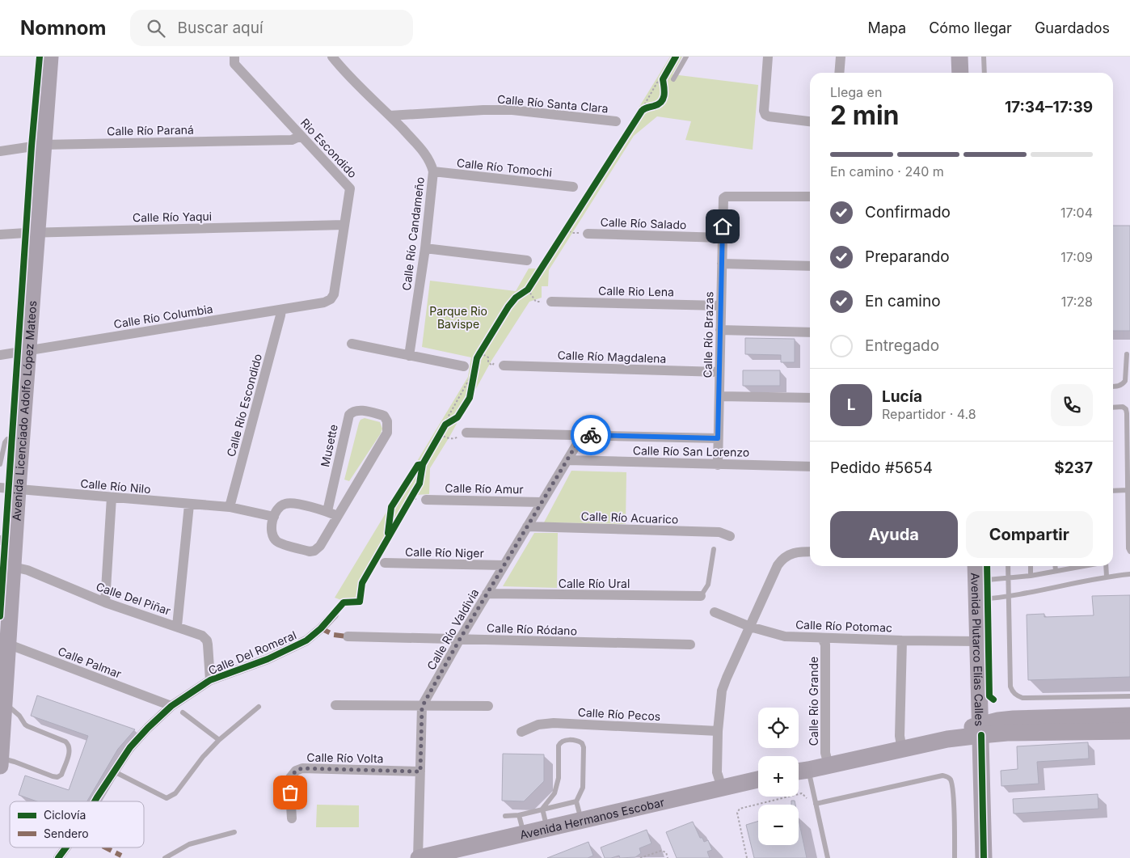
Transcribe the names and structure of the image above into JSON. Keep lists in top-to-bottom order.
{
  "streets": {
    "main road": ["Avenida Licenciado Adolfo López Mateos", "Avenida Plutarco Elías Calles", "Avenida Hermanos Escobar"],
    "street": [
      "Calle Río Santa Clara",
      "Calle Río Paraná",
      "Rio Escondido",
      "Calle Río Tomochi",
      "Calle Río Yaqui",
      "Calle Río Salado",
      "Calle Río Candameño",
      "Calle Rio Lena",
      "Calle Río Columbia",
      "Calle Río Brazas",
      "Calle Río Magdalena",
      "Calle Río Escondido",
      "Musette",
      "Calle Río San Lorenzo",
      "Calle Río Nilo",
      "Calle Río Amur",
      "Calle Río Acuarico",
      "Calle Río Niger",
      "Calle Río Ural",
      "Calle Del Piñar",
      "Calle Río Potomac",
      "Calle Río Valdivia",
      "Calle Río Ródano",
      "Calle Del Romeral",
      "Calle Palmar",
      "Calle Río Grande",
      "Calle Río Pecos",
      "Calle Río Volta"
    ]
  },
  "crossings": [
    ["Calle Río Santa Clara", "Calle Río Candameño"],
    ["Calle Río Paraná", "Rio Escondido"],
    ["Calle Río Paraná", "Avenida Licenciado Adolfo López Mateos"],
    ["Rio Escondido", "Calle Río Yaqui"],
    ["Rio Escondido", "Calle Río Columbia"],
    ["Calle Río Tomochi", "Calle Río Candameño"],
    ["Calle Río Yaqui", "Avenida Licenciado Adolfo López Mateos"],
    ["Calle Río Salado", "Calle Río Brazas"],
    ["Calle Rio Lena", "Calle Río Brazas"],
    ["Calle Río Columbia", "Calle Río Escondido"],
    ["Calle Río Columbia", "Avenida Licenciado Adolfo López Mateos"],
    ["Calle Río Brazas", "Calle Río Magdalena"],
    ["Calle Río Brazas", "Calle Río San Lorenzo"],
    ["Calle Río Escondido", "Calle Río Nilo"],
    ["Avenida Licenciado Adolfo López Mateos", "Calle Río Nilo"],
    ["Avenida Licenciado Adolfo López Mateos", "Calle Del Piñar"],
    ["Avenida Licenciado Adolfo López Mateos", "Calle Palmar"],
    ["Calle Río San Lorenzo", "Calle Río Valdivia"],
    ["Calle Río Amur", "Calle Río Valdivia"],
    ["Calle Río Acuarico", "Calle Río Valdivia"],
    ["Calle Río Niger", "Calle Río Valdivia"],
    ["Calle Río Ural", "Calle Río Valdivia"],
    ["Calle Del Piñar", "Calle Del Romeral"],
    ["Calle Río Potomac", "Avenida Plutarco Elías Calles"],
    ["Calle Río Potomac", "Calle Río Grande"],
    ["Calle Río Valdivia", "Calle Río Ródano"],
    ["Calle Río Valdivia", "Calle Río Volta"],
    ["Calle Río Valdivia", "Avenida Hermanos Escobar"],
    ["Calle Del Romeral", "Calle Palmar"]
  ],
  "parks": ["Parque Rio Bavispe"],
  "legend": ["Ciclovía", "Sendero"],
  "page": {
    "header": "Nomnom",
    "search": "Buscar aquí",
    "nav": ["Mapa", "Cómo llegar", "Guardados"],
    "heading": ["2 min", "Llega en", "17:34–17:39"],
    "panel": [
      "Lucía",
      "Repartidor · 4.8",
      "Pedido #5654",
      "$237"
    ],
    "bar": "En camino · 240 m",
    "list": [
      ["Confirmado", "17:04"],
      ["Preparando", "17:09"],
      ["En camino", "17:28"],
      "Entregado"
    ],
    "round": "L",
    "buttons": ["Ayuda", "Compartir"],
    "map_buttons": ["+", "−"]
  }
}
